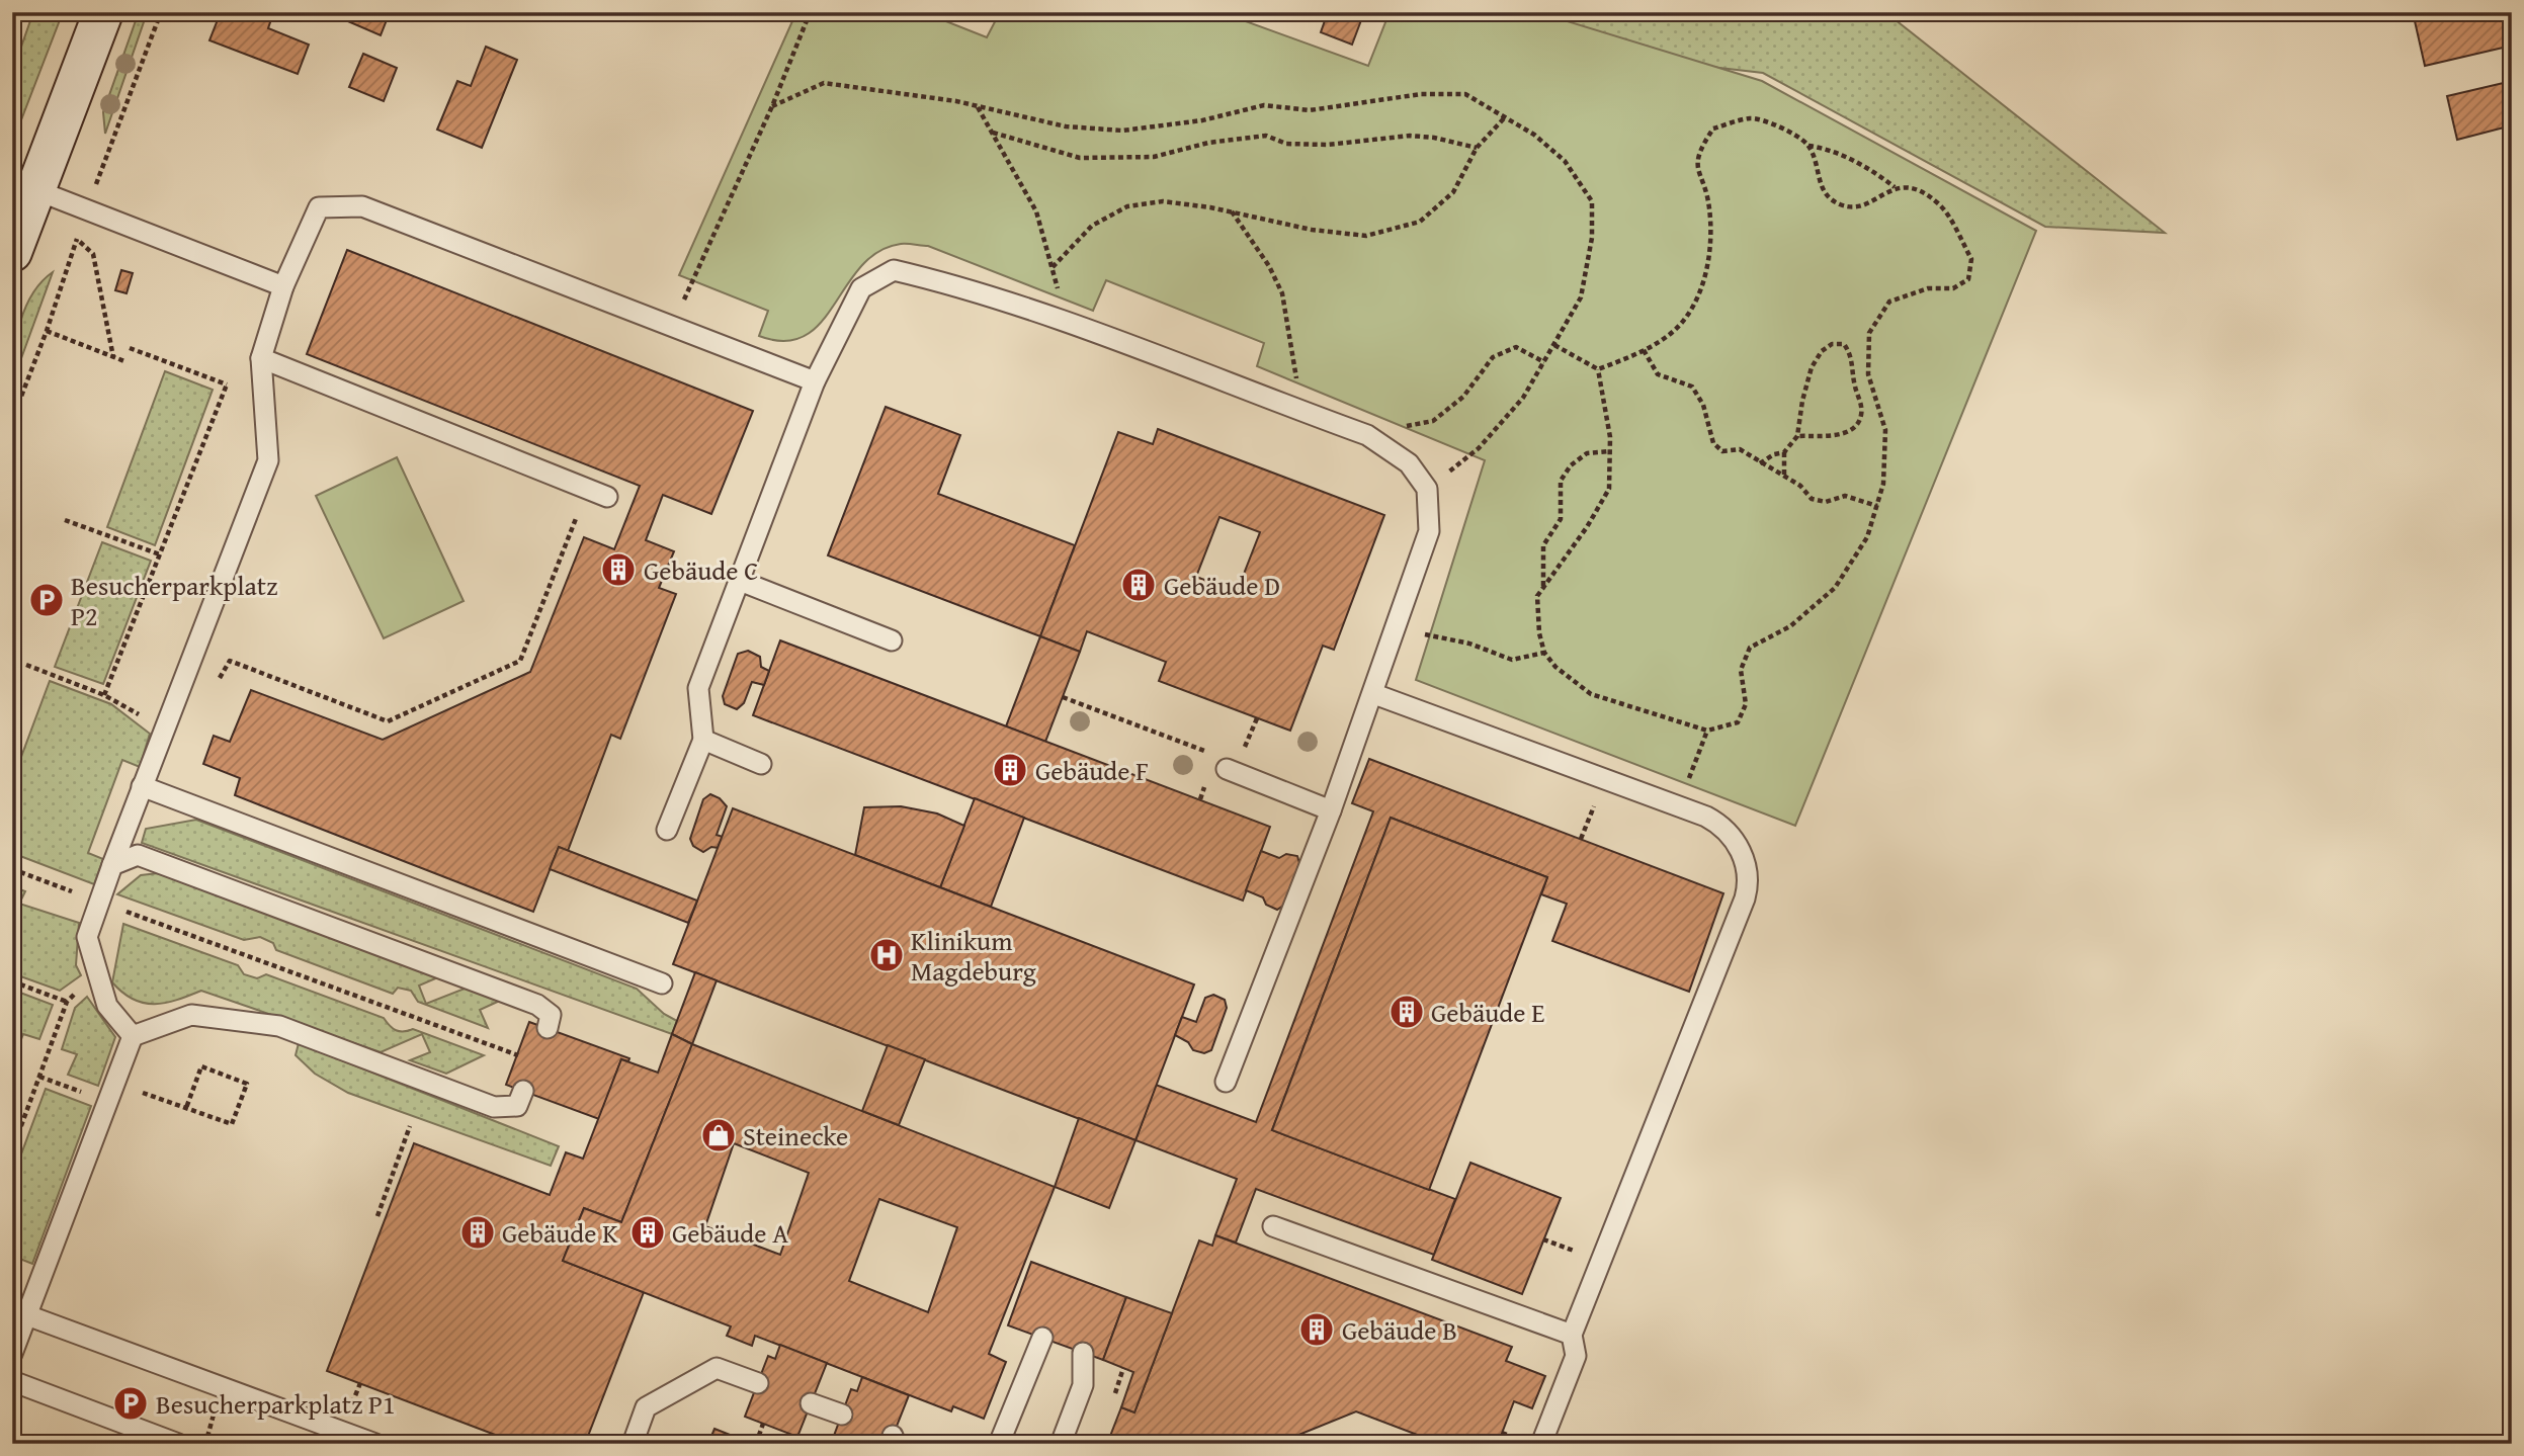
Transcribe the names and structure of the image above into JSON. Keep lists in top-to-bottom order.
{
  "places": {
    "building": [
      "Gebäude C",
      "Gebäude D",
      "Gebäude F",
      "Gebäude E",
      "Gebäude K",
      "Gebäude A",
      "Gebäude B"
    ],
    "parking": ["Besucherparkplatz P2", "Besucherparkplatz P1"],
    "hospital": ["Klinikum Magdeburg"],
    "shop": ["Steinecke"]
  }
}
